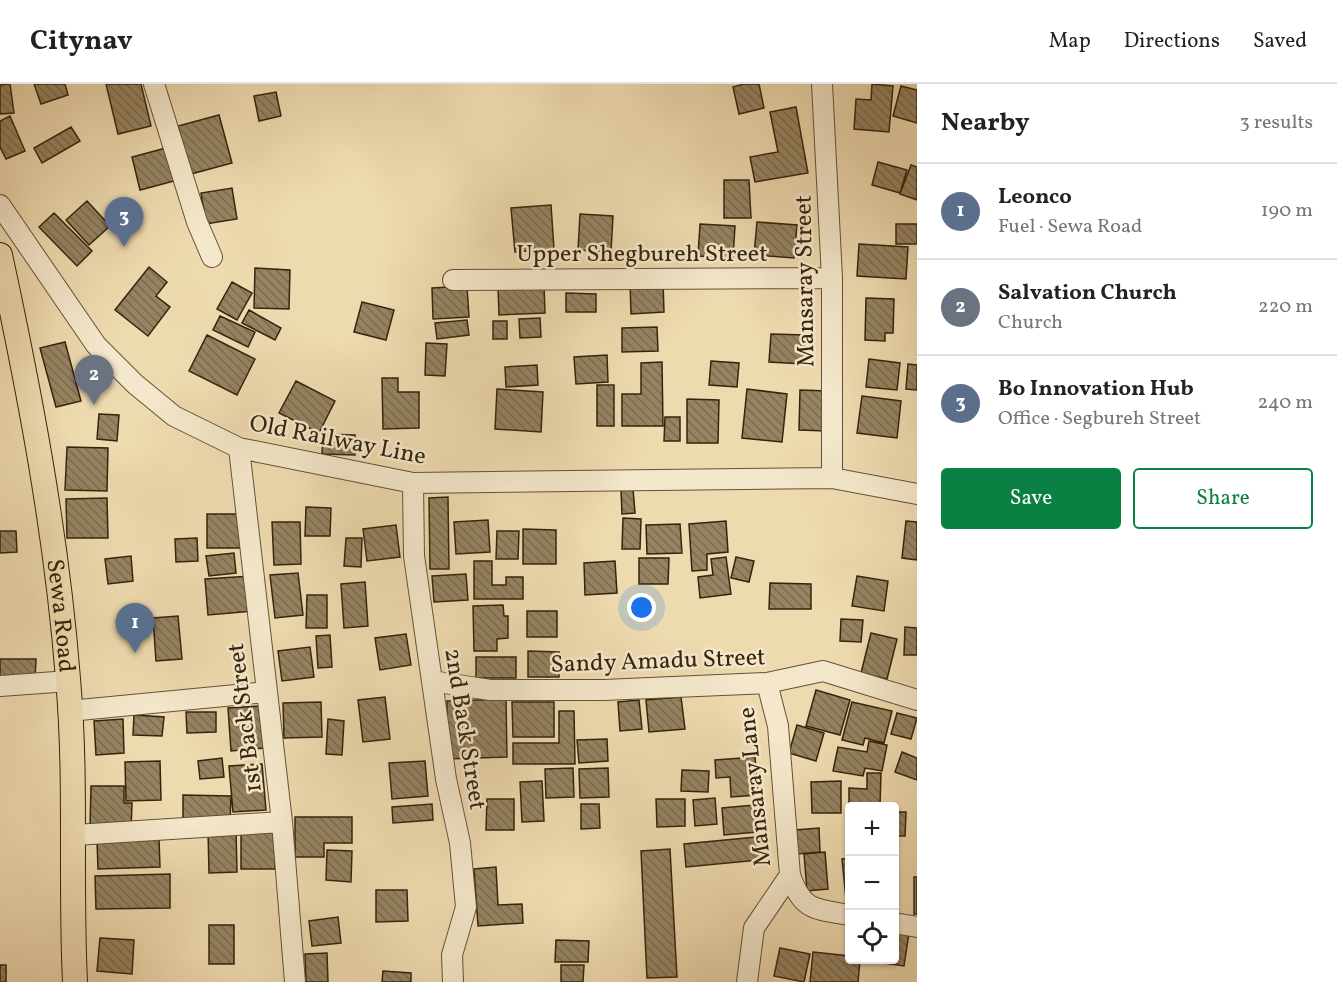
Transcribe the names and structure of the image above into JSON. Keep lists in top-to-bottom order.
{
  "streets": {
    "main road": ["Sewa Road"],
    "street": [
      "Upper Shegbureh Street",
      "Mansaray Street",
      "Old Railway Line",
      "Sandy Amadu Street",
      "1st Back Street",
      "2nd Back Street",
      "Mansaray Lane"
    ]
  },
  "crossings": [
    ["Upper Shegbureh Street", "Mansaray Street"],
    ["Mansaray Street", "Old Railway Line"],
    ["Old Railway Line", "1st Back Street"],
    ["Old Railway Line", "2nd Back Street"],
    ["Sandy Amadu Street", "2nd Back Street"],
    ["Sandy Amadu Street", "Mansaray Lane"]
  ],
  "page": {
    "header": "Citynav",
    "nav": ["Map", "Directions", "Saved"],
    "heading": ["Nearby", "3 results"],
    "list": [
      {
        "mark": "1",
        "name": "Leonco",
        "note": "Fuel · Sewa Road",
        "value": "190 m"
      },
      {
        "mark": "2",
        "name": "Salvation Church",
        "note": "Church",
        "value": "220 m"
      },
      {
        "mark": "3",
        "name": "Bo Innovation Hub",
        "note": "Office · Segbureh Street",
        "value": "240 m"
      }
    ],
    "pins": ["3", "2", "1"],
    "buttons": ["Save", "Share"],
    "map_buttons": ["+", "−"]
  }
}
